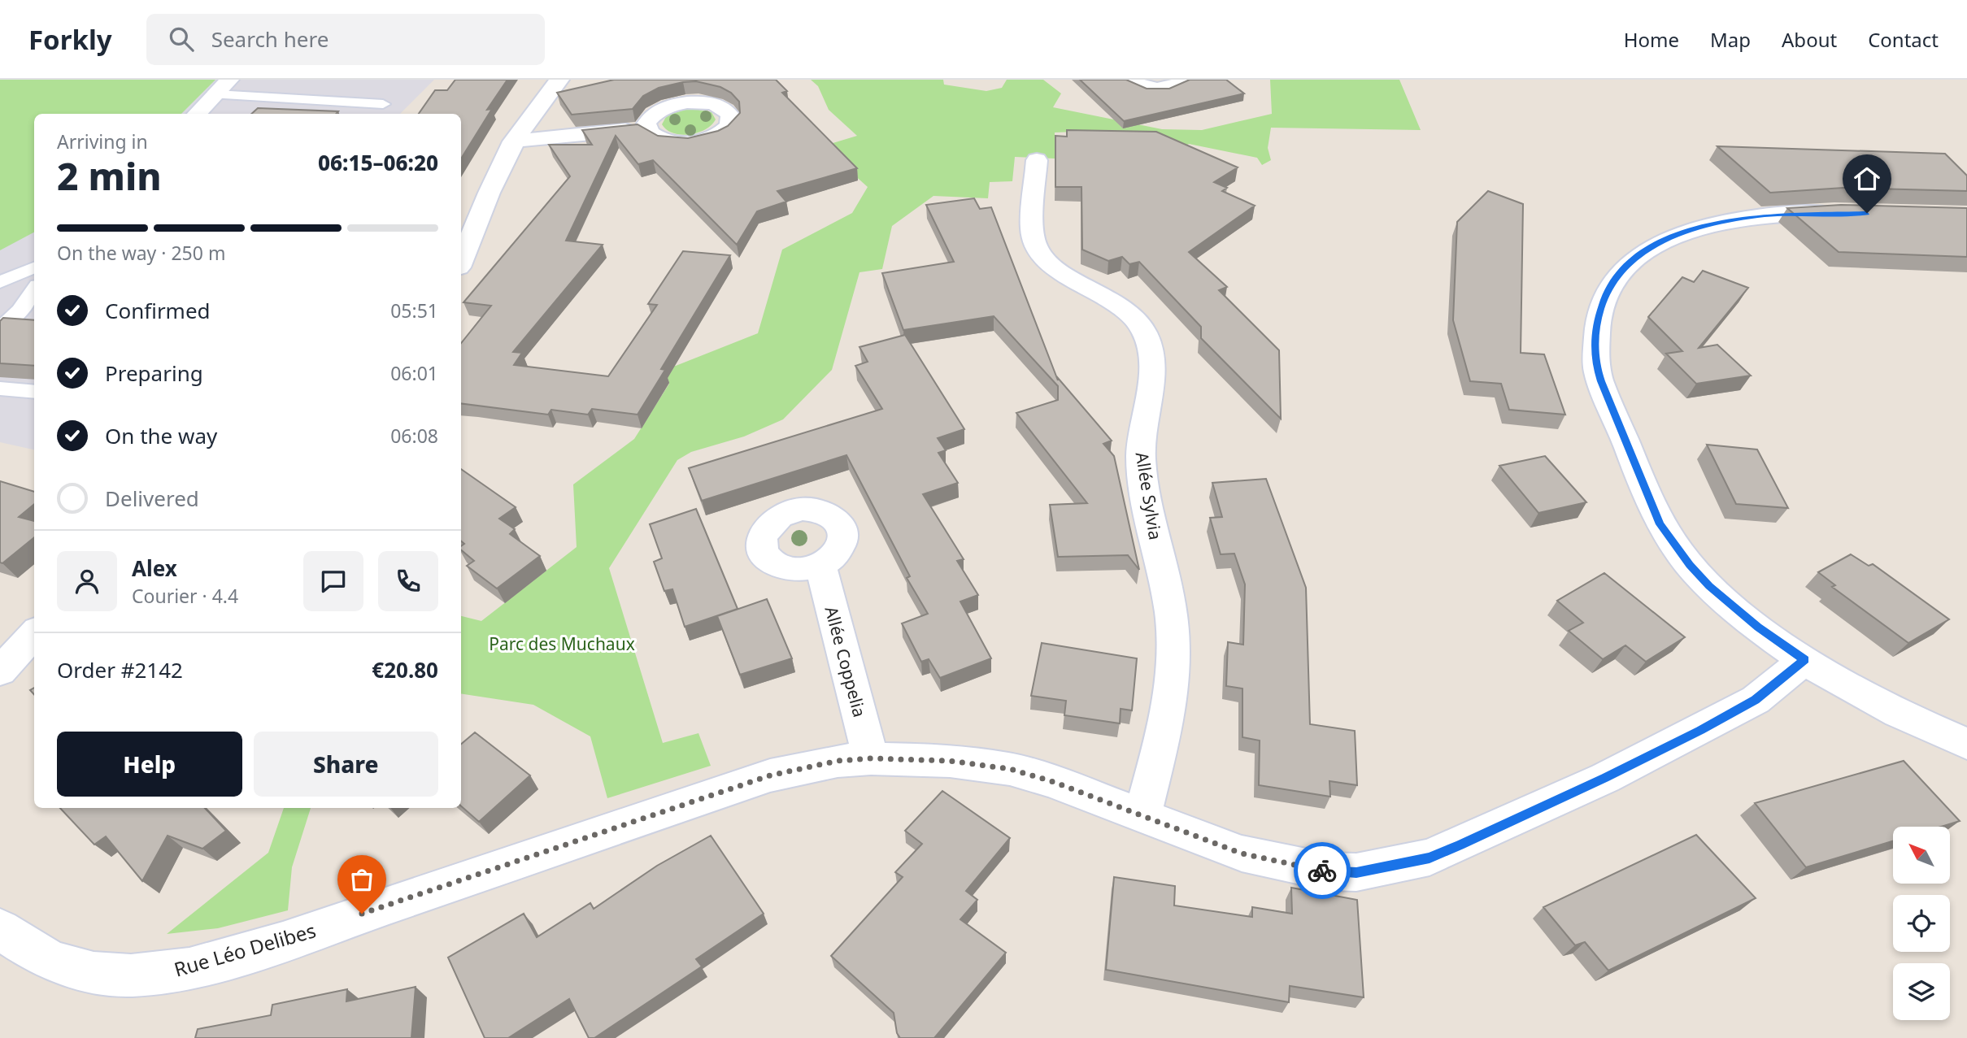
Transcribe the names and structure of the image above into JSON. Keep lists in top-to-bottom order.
{
  "streets": {
    "street": ["Allée Sylvia", "Allée Coppelia", "Rue Léo Delibes"]
  },
  "crossings": [
    ["Allée Sylvia", "Rue Léo Delibes"],
    ["Allée Coppelia", "Rue Léo Delibes"]
  ],
  "parks": ["Parc des Muchaux"],
  "north": "top left",
  "page": {
    "header": "Forkly",
    "search": "Search here",
    "nav": [
      "Home",
      "Map",
      "About",
      "Contact"
    ],
    "heading": ["2 min", "Arriving in", "06:15–06:20"],
    "panel": [
      "Alex",
      "Courier · 4.4",
      "Order #2142",
      "€20.80"
    ],
    "bar": "On the way · 250 m",
    "list": [
      ["Confirmed", "05:51"],
      ["Preparing", "06:01"],
      ["On the way", "06:08"],
      "Delivered"
    ],
    "buttons": ["Help", "Share"]
  }
}
